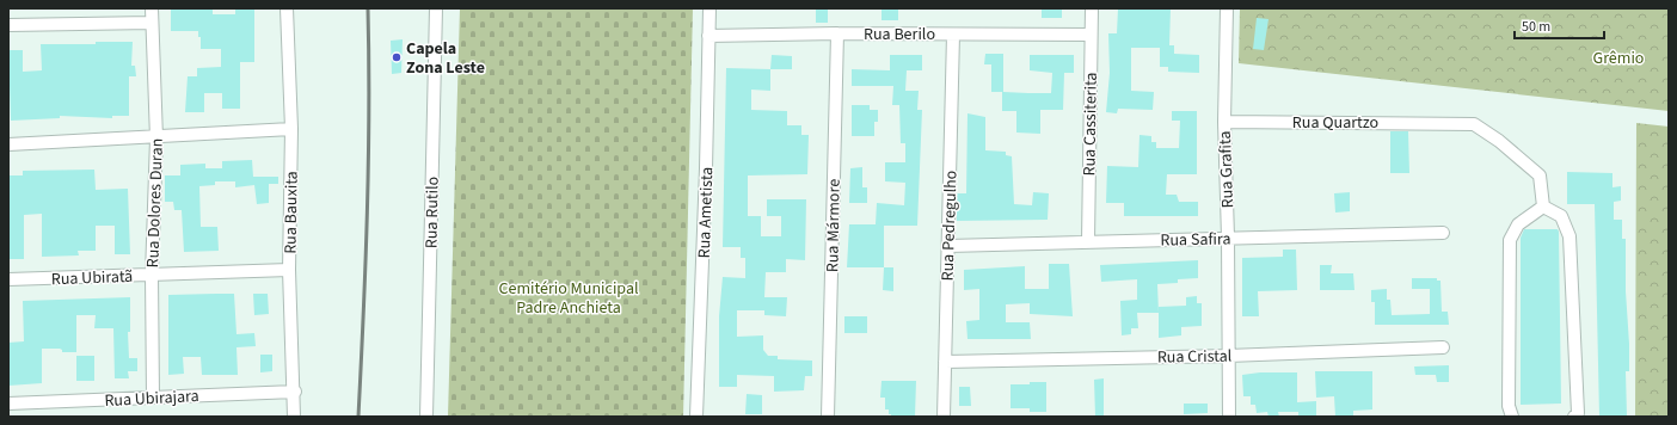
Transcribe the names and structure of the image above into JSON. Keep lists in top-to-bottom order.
{
  "streets": {
    "street": [
      "Rua Berilo",
      "Rua Quartzo",
      "Rua Cassiterita",
      "Rua Grafita",
      "Rua Dolores Duran",
      "Rua Bauxita",
      "Rua Rutilo",
      "Rua Ametista",
      "Rua Mármore",
      "Rua Pedregulho",
      "Rua Safira",
      "Rua Ubiratã",
      "Rua Cristal",
      "Rua Ubirajara"
    ]
  },
  "crossings": [
    ["Rua Berilo", "Rua Cassiterita"],
    ["Rua Berilo", "Rua Ametista"],
    ["Rua Berilo", "Rua Mármore"],
    ["Rua Berilo", "Rua Pedregulho"],
    ["Rua Quartzo", "Rua Grafita"],
    ["Rua Cassiterita", "Rua Safira"],
    ["Rua Grafita", "Rua Safira"],
    ["Rua Grafita", "Rua Cristal"],
    ["Rua Dolores Duran", "Rua Ubiratã"],
    ["Rua Dolores Duran", "Rua Ubirajara"],
    ["Rua Bauxita", "Rua Ubiratã"],
    ["Rua Bauxita", "Rua Ubirajara"],
    ["Rua Pedregulho", "Rua Safira"],
    ["Rua Pedregulho", "Rua Cristal"]
  ],
  "parks": ["Grêmio", "Cemitério Municipal Padre Anchieta"],
  "places": ["Capela Zona Leste"],
  "scale_bar": "50 m"
}
